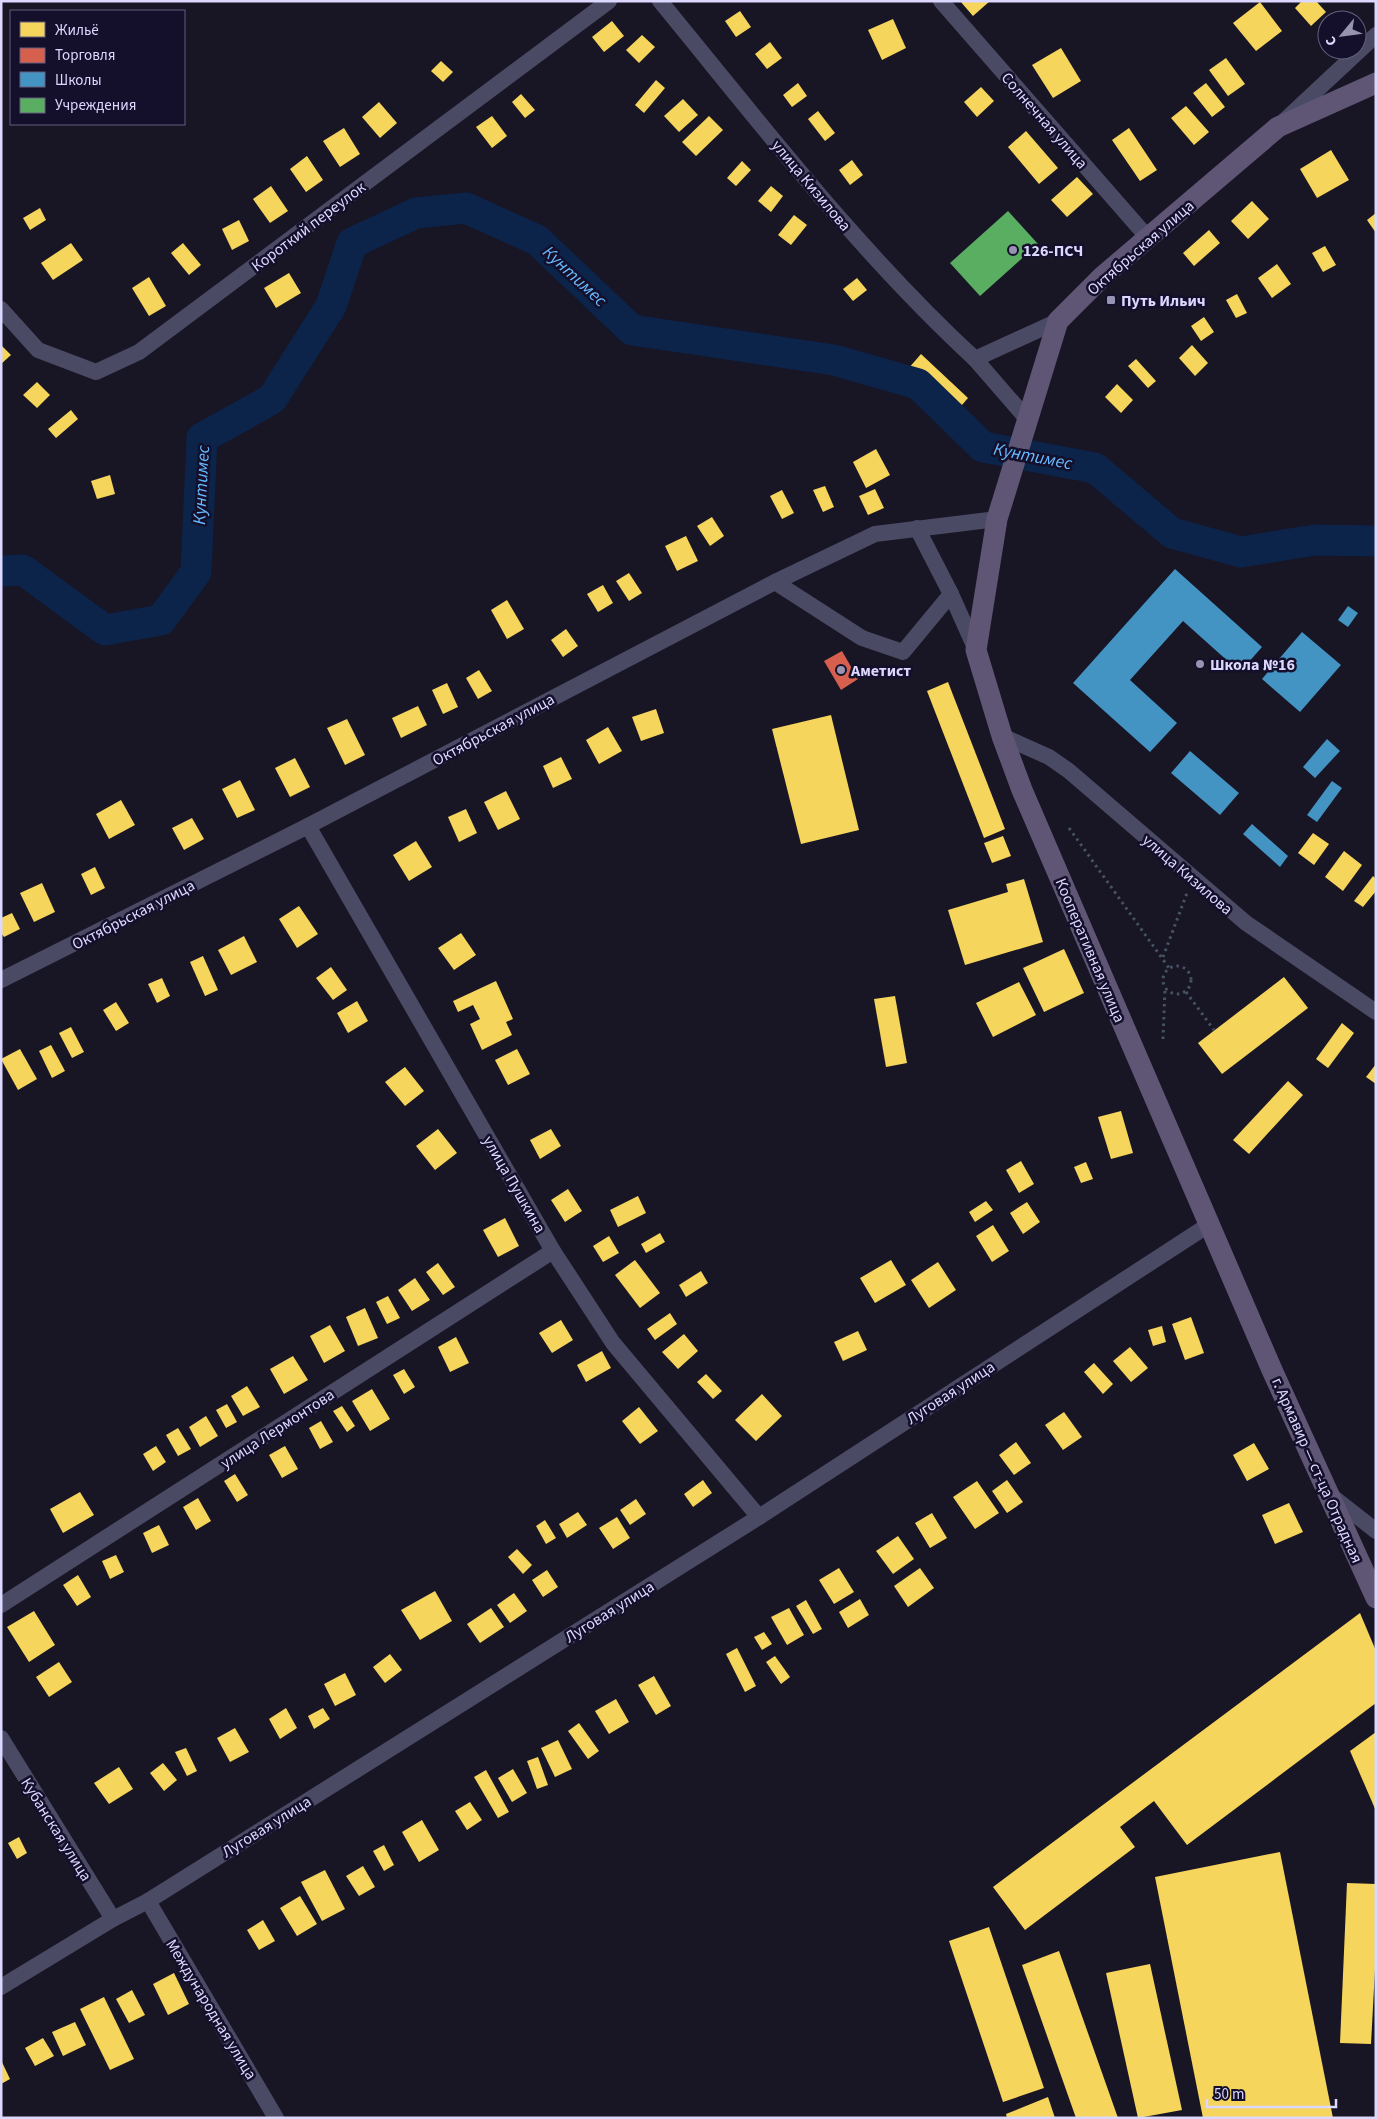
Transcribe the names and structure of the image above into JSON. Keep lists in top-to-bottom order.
{
  "streets": {
    "main road": ["Октябрьская улица", "Кооперативная улица", "г. Армавир — ст-ца Отрадная"],
    "street": [
      "Солнечная улица",
      "улица Кизилова",
      "Короткий переулок",
      "улица Пушкина",
      "Луговая улица",
      "улица Лермонтова",
      "Кубанская улица",
      "Международная улица"
    ]
  },
  "crossings": [
    ["Солнечная улица", "Октябрьская улица"],
    ["улица Кизилова", "Октябрьская улица"],
    ["улица Кизилова", "Кооперативная улица"],
    ["Октябрьская улица", "Кооперативная улица"],
    ["Октябрьская улица", "улица Пушкина"],
    ["Кооперативная улица", "Луговая улица"],
    ["Кооперативная улица", "г. Армавир — ст-ца Отрадная"],
    ["улица Пушкина", "Луговая улица"],
    ["улица Пушкина", "улица Лермонтова"],
    ["Луговая улица", "Кубанская улица"],
    ["Луговая улица", "Международная улица"]
  ],
  "water": ["Кунтимес"],
  "places": {
    "other": ["126-ПСЧ", "Школа №16", "Аметист"],
    "transit": ["Путь Ильич"]
  },
  "legend": [
    "Жильё",
    "Торговля",
    "Школы",
    "Учреждения"
  ],
  "scale_bar": "50 m",
  "north": "bottom left"
}
